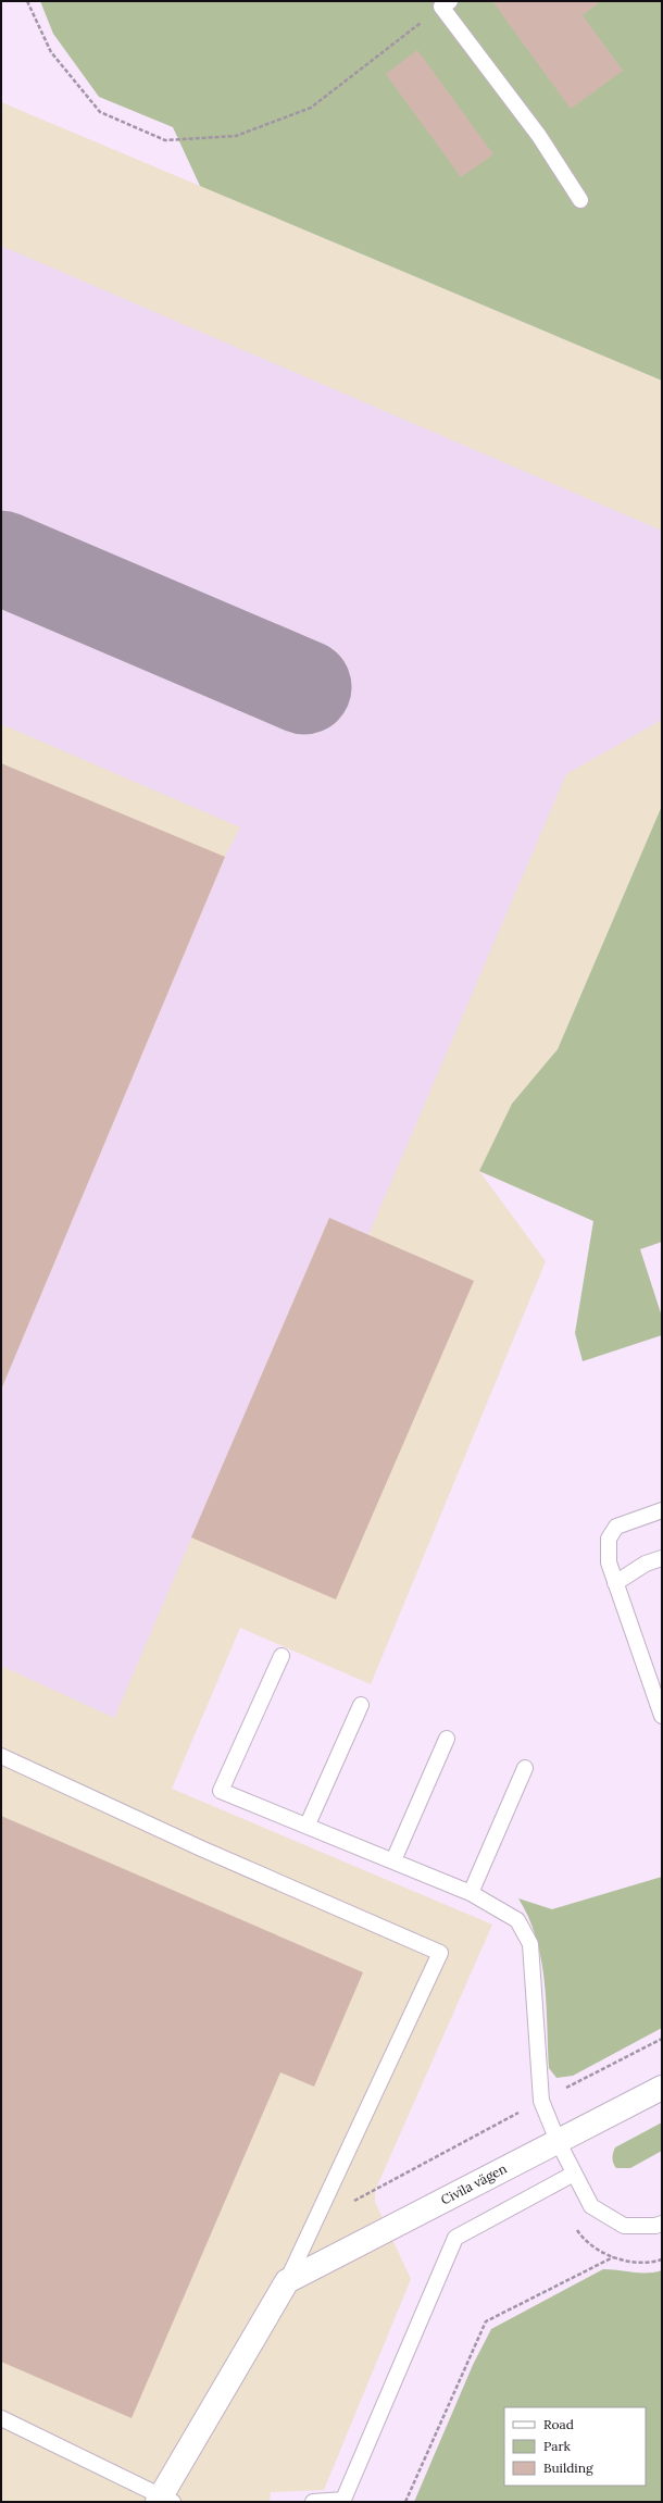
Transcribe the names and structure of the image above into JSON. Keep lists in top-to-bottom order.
{
  "streets": {
    "street": ["Civila vägen"]
  },
  "legend": ["Road", "Park", "Building"]
}
